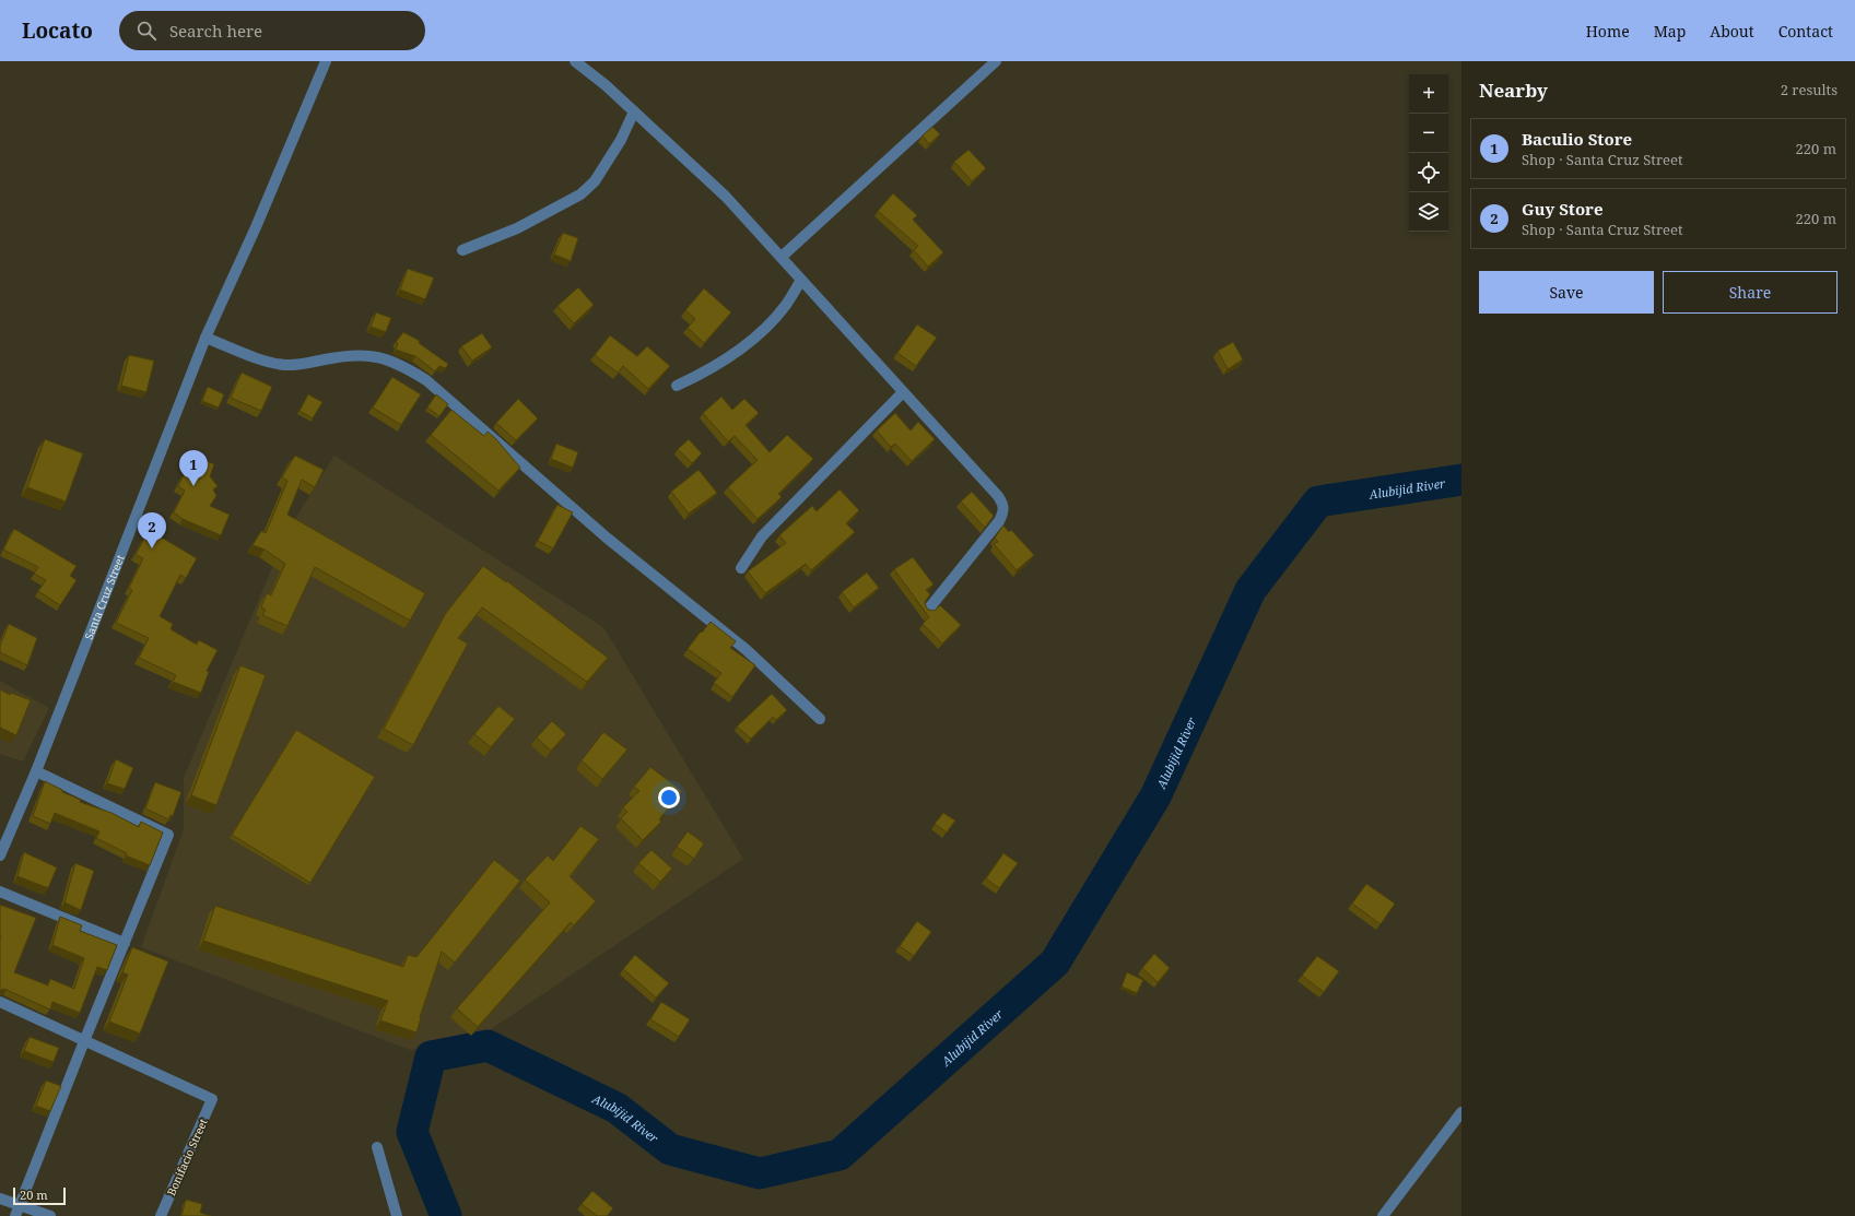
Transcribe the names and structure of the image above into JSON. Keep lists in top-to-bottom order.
{
  "streets": {
    "street": ["Santa Cruz Street", "Bonifacio Street"]
  },
  "water": ["Alubijid River"],
  "scale_bar": "20 m",
  "page": {
    "header": "Locato",
    "search": "Search here",
    "nav": [
      "Home",
      "Map",
      "About",
      "Contact"
    ],
    "heading": ["Nearby", "2 results"],
    "map_buttons": ["+", "−"],
    "list": [
      {
        "mark": "1",
        "name": "Baculio Store",
        "note": "Shop · Santa Cruz Street",
        "value": "220 m"
      },
      {
        "mark": "2",
        "name": "Guy Store",
        "note": "Shop · Santa Cruz Street",
        "value": "220 m"
      }
    ],
    "buttons": ["Save", "Share"],
    "pins": ["1", "2"],
    "scale": "20 m"
  }
}
